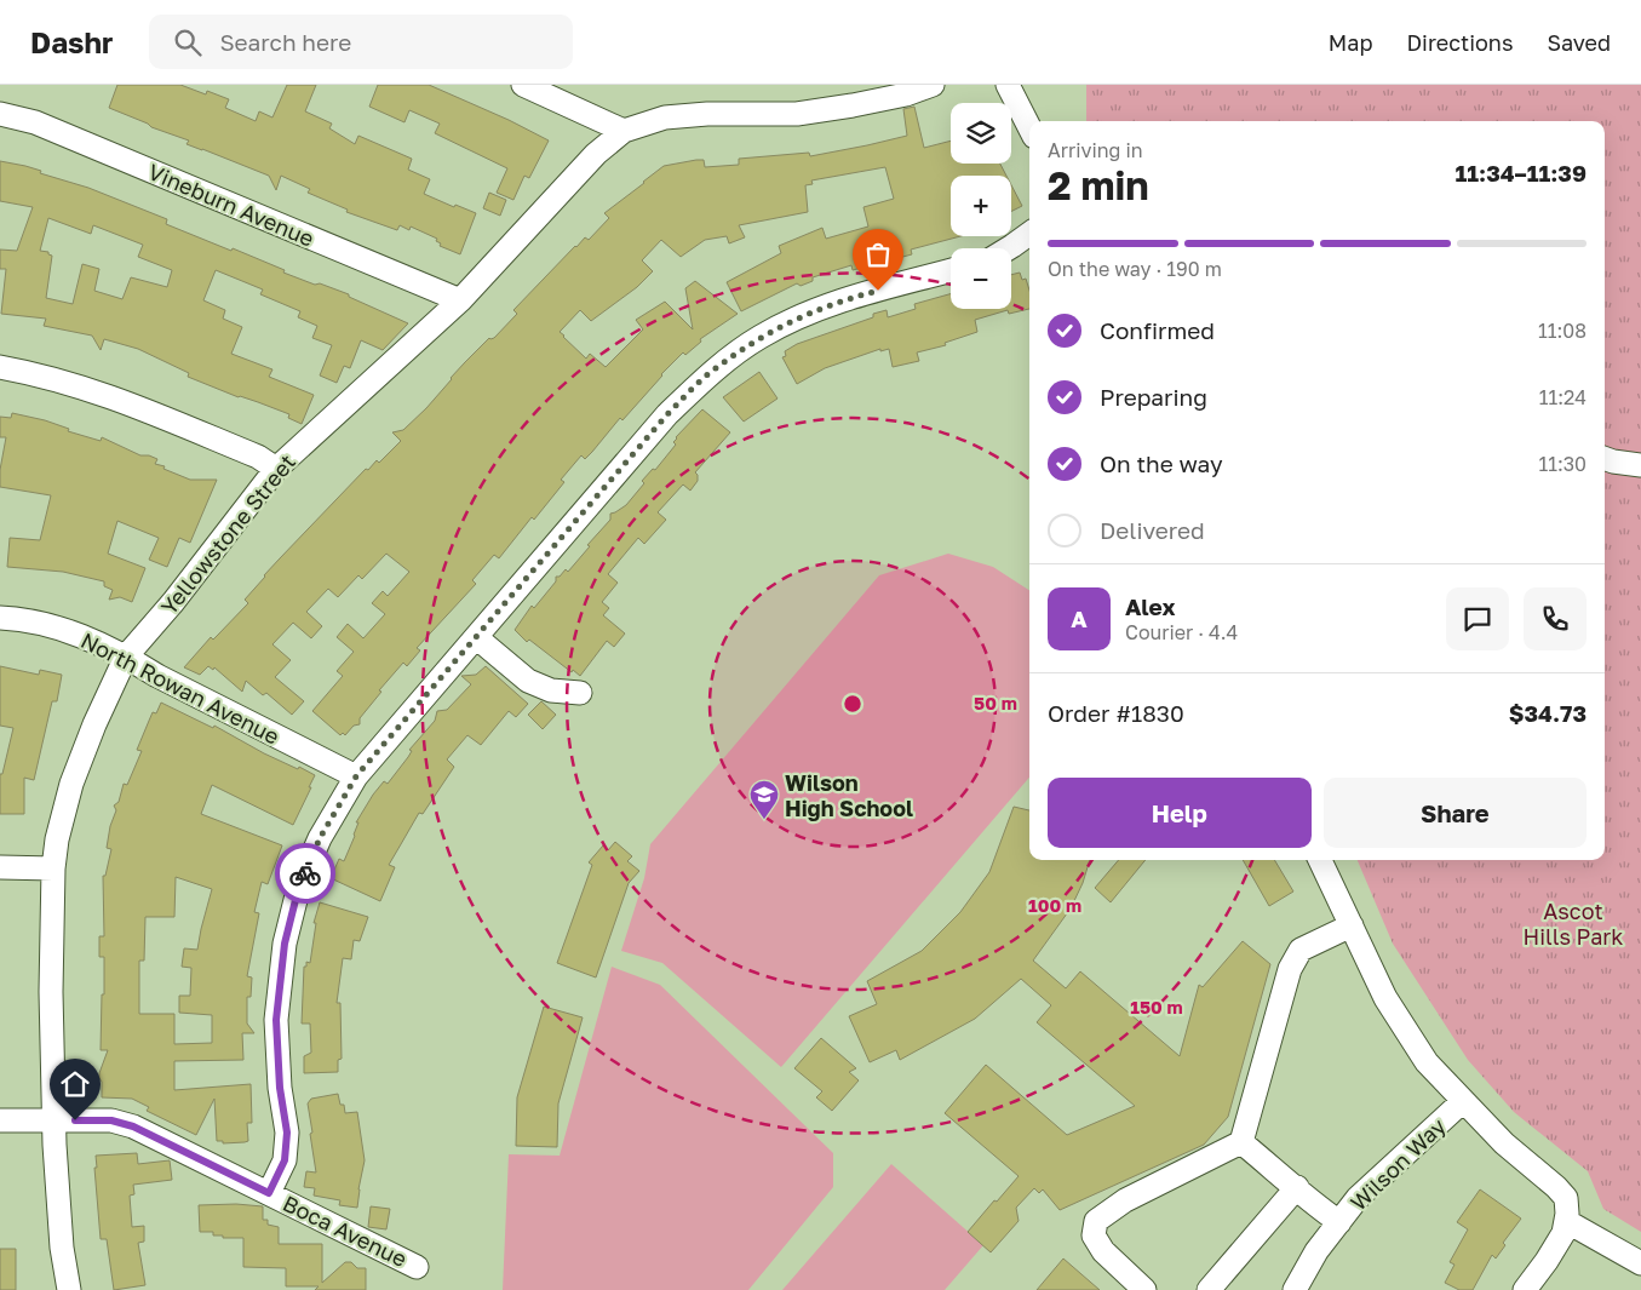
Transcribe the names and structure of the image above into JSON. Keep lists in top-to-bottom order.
{
  "streets": {
    "street": [
      "Vineburn Avenue",
      "Yellowstone Street",
      "North Rowan Avenue",
      "Wilson Way",
      "Boca Avenue"
    ]
  },
  "crossings": [
    ["Vineburn Avenue", "Yellowstone Street"],
    ["Yellowstone Street", "North Rowan Avenue"],
    ["Yellowstone Street", "Boca Avenue"]
  ],
  "parks": ["Ascot Hills Park"],
  "places": {
    "school or university": ["Wilson High School"]
  },
  "page": {
    "header": "Dashr",
    "search": "Search here",
    "nav": ["Map", "Directions", "Saved"],
    "map_buttons": ["+", "−"],
    "heading": ["2 min", "Arriving in", "11:34–11:39"],
    "panel": [
      "Alex",
      "Courier · 4.4",
      "Order #1830",
      "$34.73"
    ],
    "bar": "On the way · 190 m",
    "list": [
      ["Confirmed", "11:08"],
      ["Preparing", "11:24"],
      ["On the way", "11:30"],
      "Delivered"
    ],
    "round": "A",
    "buttons": ["Help", "Share"]
  },
  "rings": ["50 m", "100 m", "150 m"]
}
